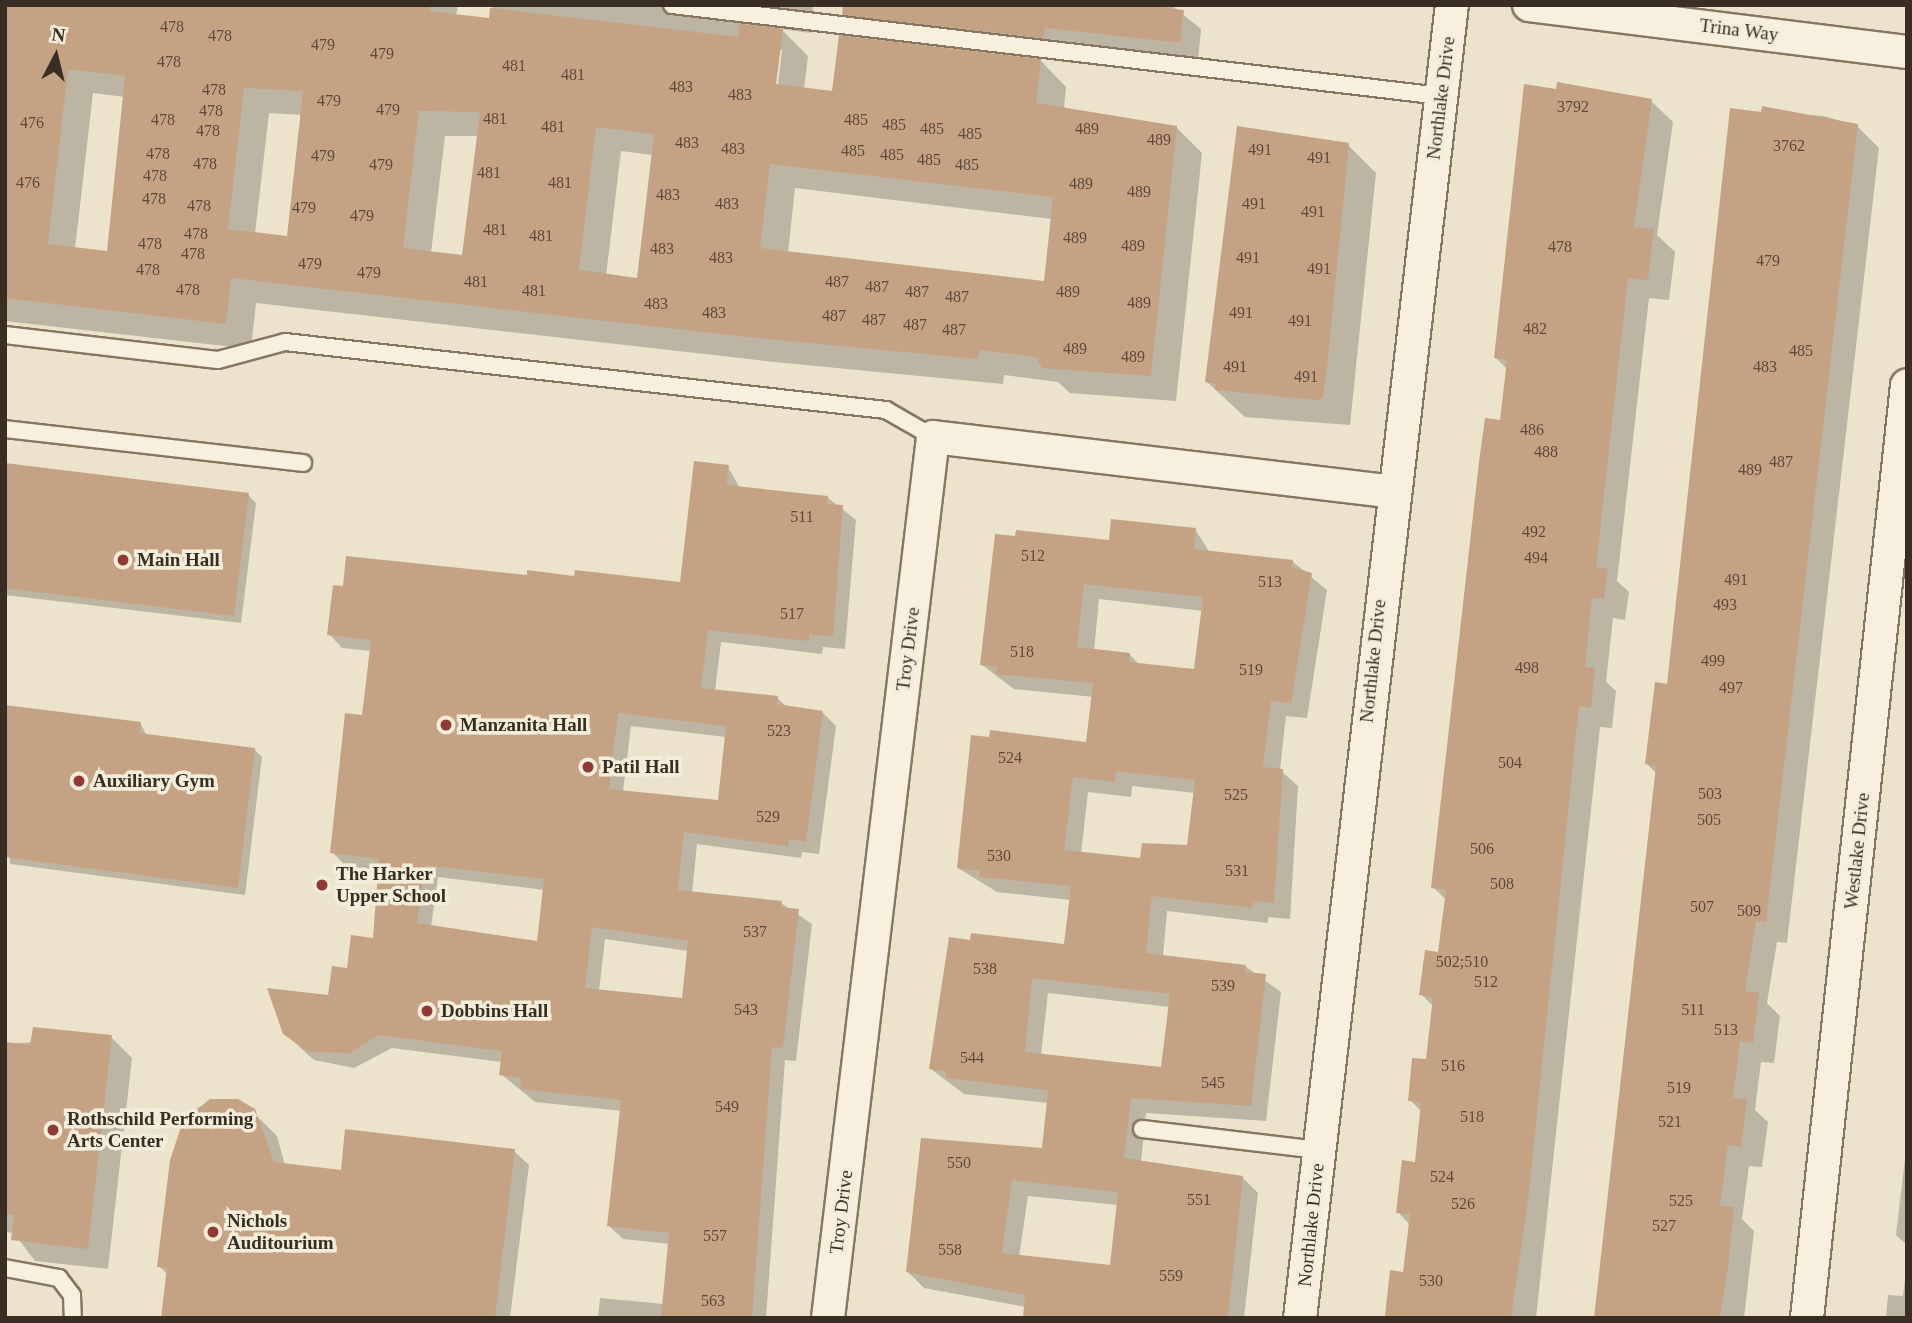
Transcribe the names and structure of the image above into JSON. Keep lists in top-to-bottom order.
{
  "streets": {
    "street": [
      "Trina Way",
      "Northlake Drive",
      "Troy Drive",
      "Westlake Drive"
    ]
  },
  "places": [
    "Main Hall",
    "Manzanita Hall",
    "Patil Hall",
    "Auxiliary Gym",
    "The Harker Upper School",
    "Dobbins Hall",
    "Rothschild Performing Arts Center",
    "Nichols Auditourium"
  ],
  "house_numbers": [
    "478",
    "478",
    "479",
    "479",
    "478",
    "481",
    "481",
    "483",
    "478",
    "483",
    "479",
    "3792",
    "479",
    "478",
    "481",
    "478",
    "485",
    "476",
    "485",
    "481",
    "485",
    "489",
    "478",
    "485",
    "489",
    "483",
    "3762",
    "483",
    "491",
    "485",
    "478",
    "485",
    "479",
    "491",
    "485",
    "478",
    "479",
    "485",
    "481",
    "478",
    "476",
    "481",
    "489",
    "489",
    "483",
    "478",
    "483",
    "491",
    "478",
    "479",
    "491",
    "479",
    "481",
    "478",
    "481",
    "489",
    "478",
    "489",
    "478",
    "483",
    "478",
    "483",
    "491",
    "479",
    "479",
    "491",
    "478",
    "479",
    "481",
    "487",
    "487",
    "478",
    "481",
    "487",
    "489",
    "487",
    "489",
    "483",
    "483",
    "491",
    "487",
    "487",
    "491",
    "487",
    "482",
    "487",
    "489",
    "485",
    "489",
    "491",
    "483",
    "491",
    "486",
    "488",
    "487",
    "489",
    "511",
    "492",
    "512",
    "494",
    "491",
    "513",
    "493",
    "517",
    "518",
    "499",
    "498",
    "519",
    "497",
    "523",
    "524",
    "504",
    "503",
    "525",
    "529",
    "505",
    "506",
    "530",
    "531",
    "508",
    "507",
    "509",
    "537",
    "502;510",
    "538",
    "512",
    "539",
    "543",
    "511",
    "513",
    "544",
    "516",
    "545",
    "519",
    "549",
    "518",
    "521",
    "550",
    "524",
    "551",
    "525",
    "526",
    "527",
    "557",
    "558",
    "559",
    "530",
    "563"
  ],
  "north": "top"
}
